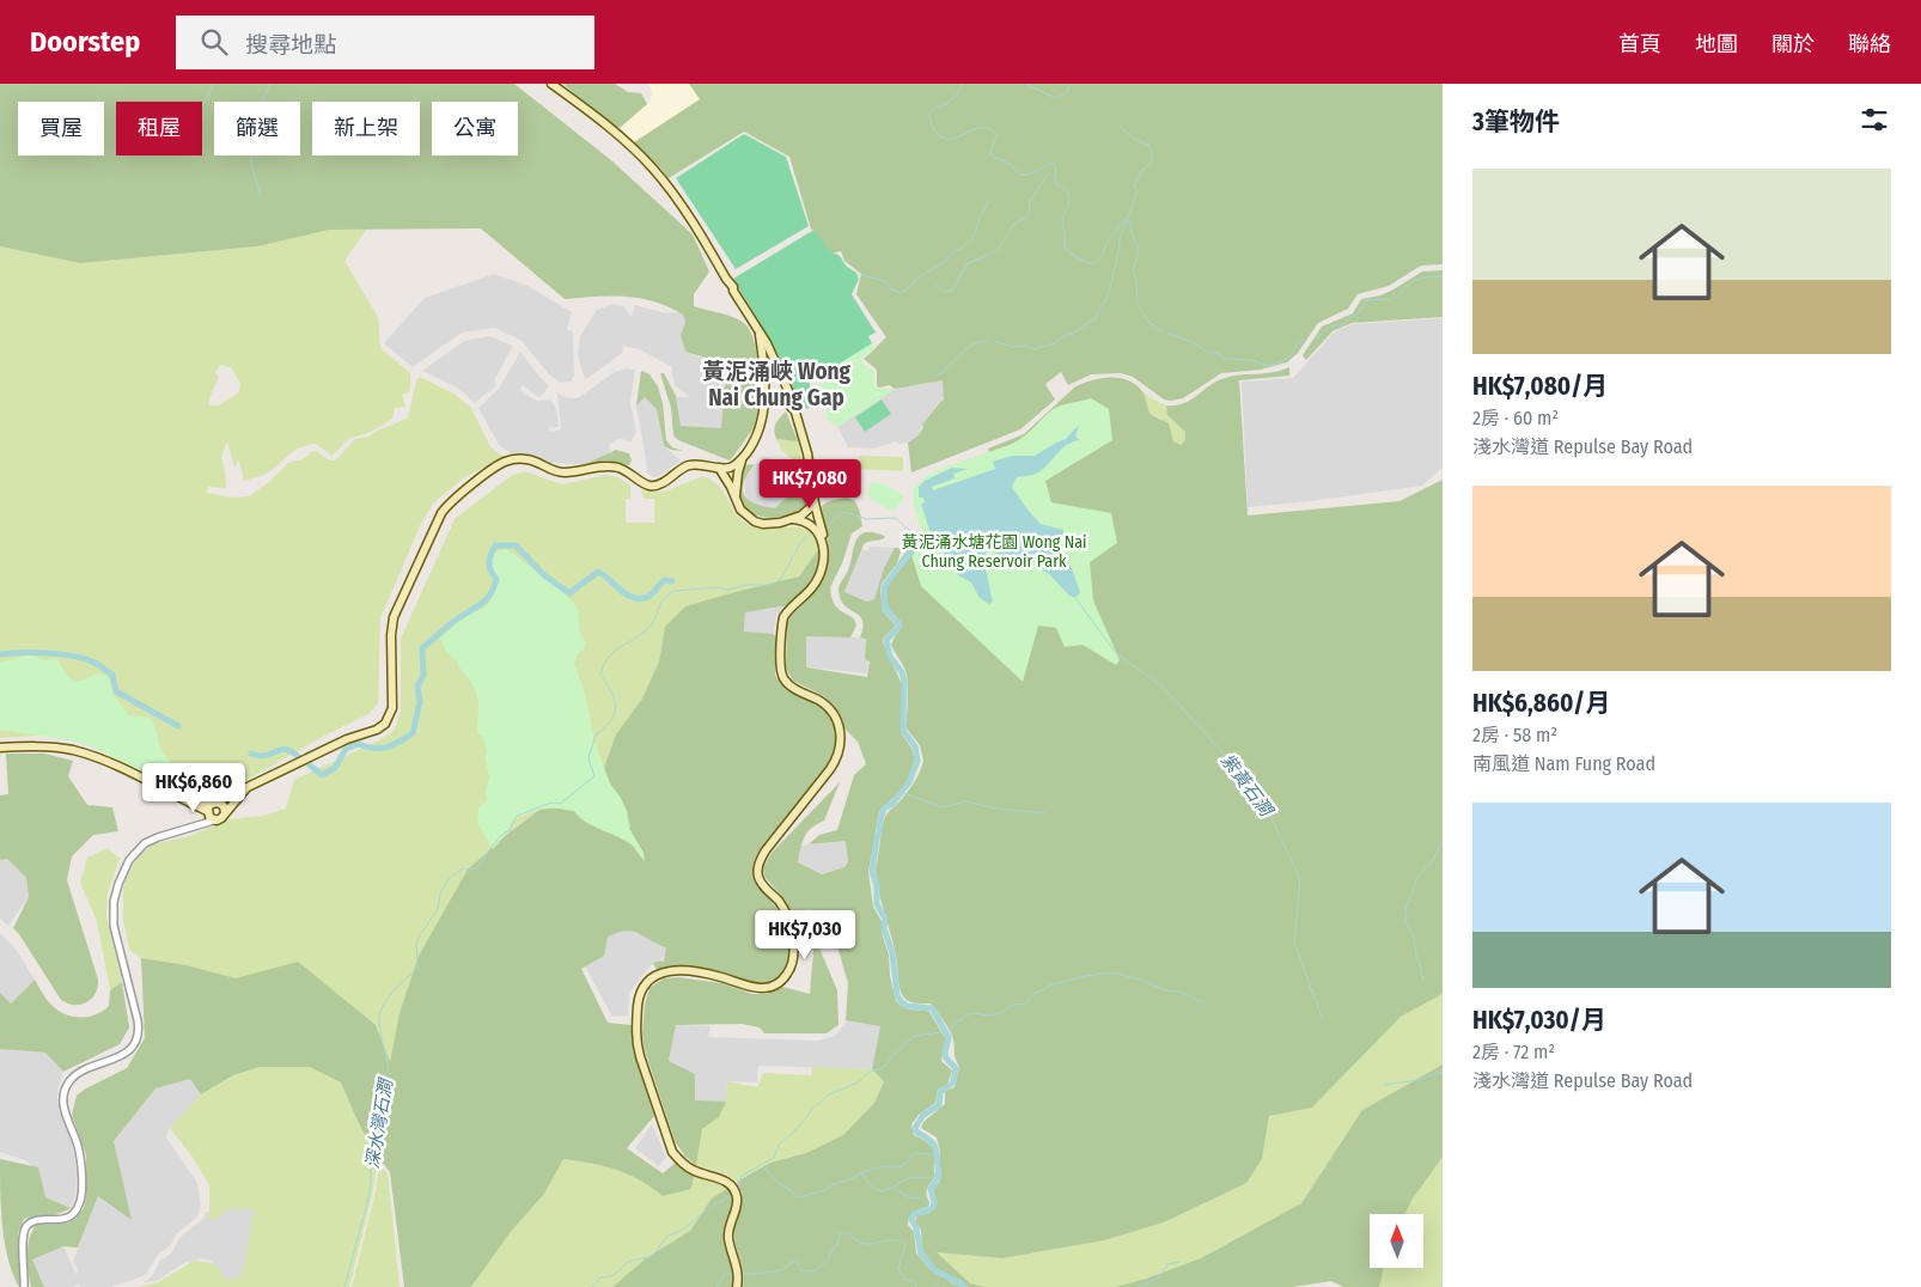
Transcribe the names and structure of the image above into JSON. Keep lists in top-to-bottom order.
{
  "districts": ["黃泥涌峽 Wong Nai Chung Gap"],
  "water": ["紫黃石澗", "深水灣石澗"],
  "parks": ["黃泥涌水塘花園 Wong Nai Chung Reservoir Park"],
  "north": "top",
  "page": {
    "header": "Doorstep",
    "search": "搜尋地點",
    "nav": [
      "首頁",
      "地圖",
      "關於",
      "聯絡"
    ],
    "heading": "3筆物件",
    "chip": [
      "買屋",
      "租屋",
      "篩選",
      "新上架",
      "公寓"
    ],
    "list": [
      {
        "name": "HK$7,080/月",
        "note": "2房 · 60 m² · 淺水灣道 Repulse Bay Road"
      },
      {
        "name": "HK$6,860/月",
        "note": "2房 · 58 m² · 南風道 Nam Fung Road"
      },
      {
        "name": "HK$7,030/月",
        "note": "2房 · 72 m² · 淺水灣道 Repulse Bay Road"
      }
    ],
    "price": ["HK$7,080", "HK$6,860", "HK$7,030"]
  }
}
